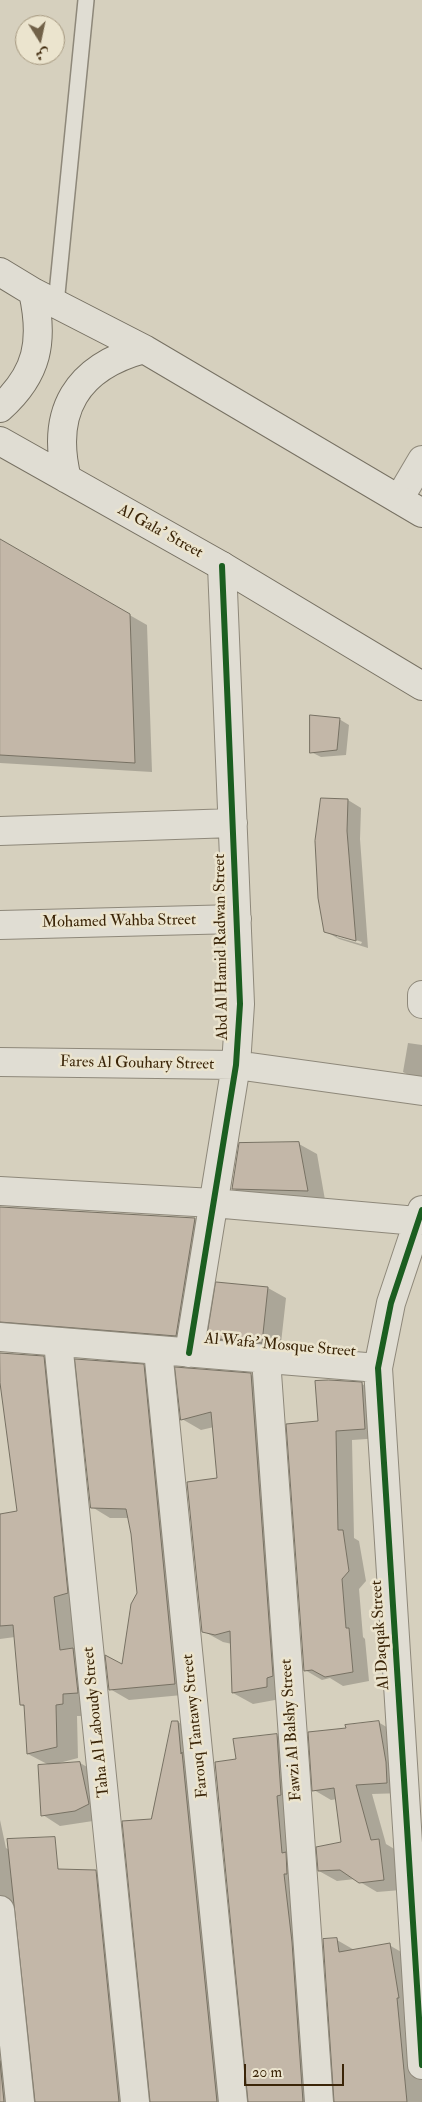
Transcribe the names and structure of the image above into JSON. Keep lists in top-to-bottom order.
{
  "streets": {
    "street": [
      "Al Gala' Street",
      "Mohamed Wahba Street",
      "Abd Al Hamid Radwan Street",
      "Fares Al Gouhary Street",
      "Al Wafa' Mosque Street",
      "Al Daqqak Street",
      "Taha Al Laboudy Street",
      "Farouq Tantawy Street",
      "Fawzi Al Balshy Street"
    ]
  },
  "crossings": [
    ["Al Gala' Street", "Abd Al Hamid Radwan Street"],
    ["Mohamed Wahba Street", "Abd Al Hamid Radwan Street"],
    ["Abd Al Hamid Radwan Street", "Fares Al Gouhary Street"],
    ["Abd Al Hamid Radwan Street", "Al Wafa' Mosque Street"],
    ["Al Wafa' Mosque Street", "Al Daqqak Street"],
    ["Al Wafa' Mosque Street", "Taha Al Laboudy Street"],
    ["Al Wafa' Mosque Street", "Farouq Tantawy Street"],
    ["Al Wafa' Mosque Street", "Fawzi Al Balshy Street"]
  ],
  "scale_bar": "20 m",
  "north": "bottom"
}
